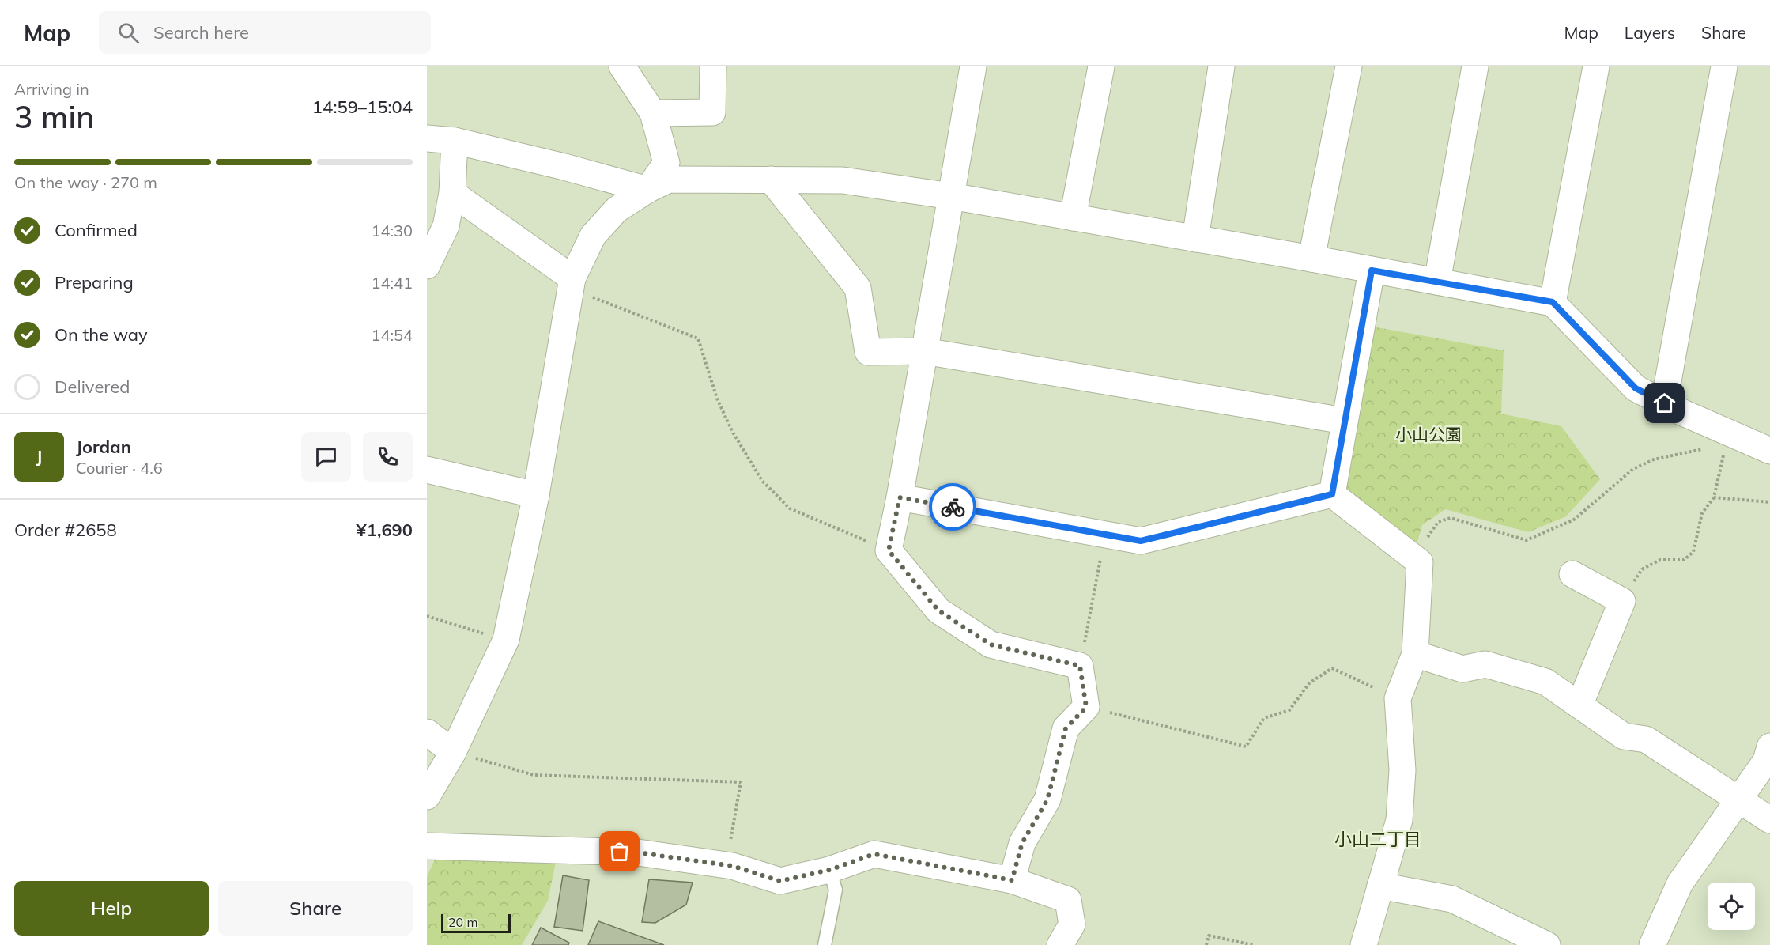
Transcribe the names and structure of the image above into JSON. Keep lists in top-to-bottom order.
{
  "districts": ["小山二丁目"],
  "parks": ["小山公園"],
  "scale_bar": "20 m",
  "page": {
    "header": "Map",
    "search": "Search here",
    "nav": ["Map", "Layers", "Share"],
    "heading": ["3 min", "Arriving in", "14:59–15:04"],
    "panel": [
      "Jordan",
      "Courier · 4.6",
      "Order #2658",
      "¥1,690"
    ],
    "bar": "On the way · 270 m",
    "list": [
      ["Confirmed", "14:30"],
      ["Preparing", "14:41"],
      ["On the way", "14:54"],
      "Delivered"
    ],
    "round": "J",
    "buttons": ["Help", "Share"],
    "scale": "20 m"
  }
}
